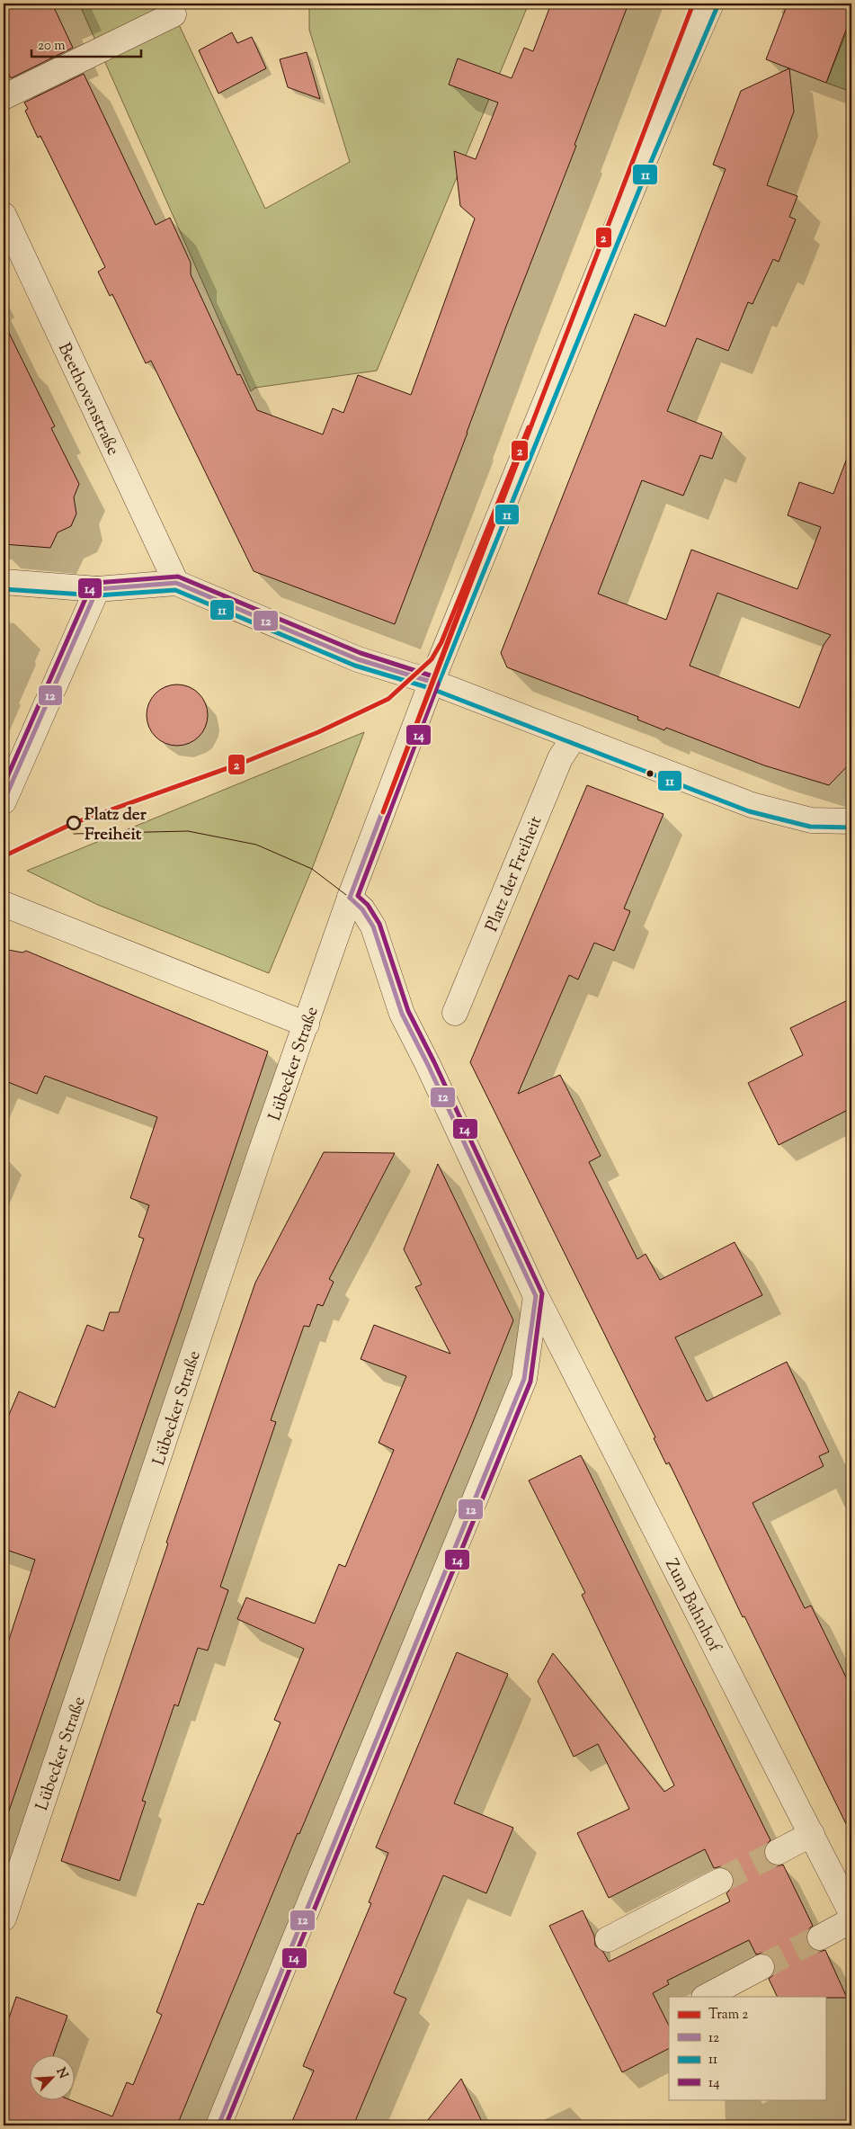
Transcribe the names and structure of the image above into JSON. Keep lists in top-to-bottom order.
{
  "streets": {
    "street": [
      "Beethovenstraße",
      "Platz der Freiheit",
      "Lübecker Straße",
      "Zum Bahnhof"
    ]
  },
  "crossings": [
    ["Lübecker Straße", "Zum Bahnhof"]
  ],
  "places": ["Platz der Freiheit"],
  "lines": [
    "tram line 2",
    "transit line 11",
    "transit line 14",
    "transit line 12"
  ],
  "legend": [
    "Tram 2",
    "12",
    "11",
    "14"
  ],
  "scale_bar": "20 m",
  "north": "top right"
}
